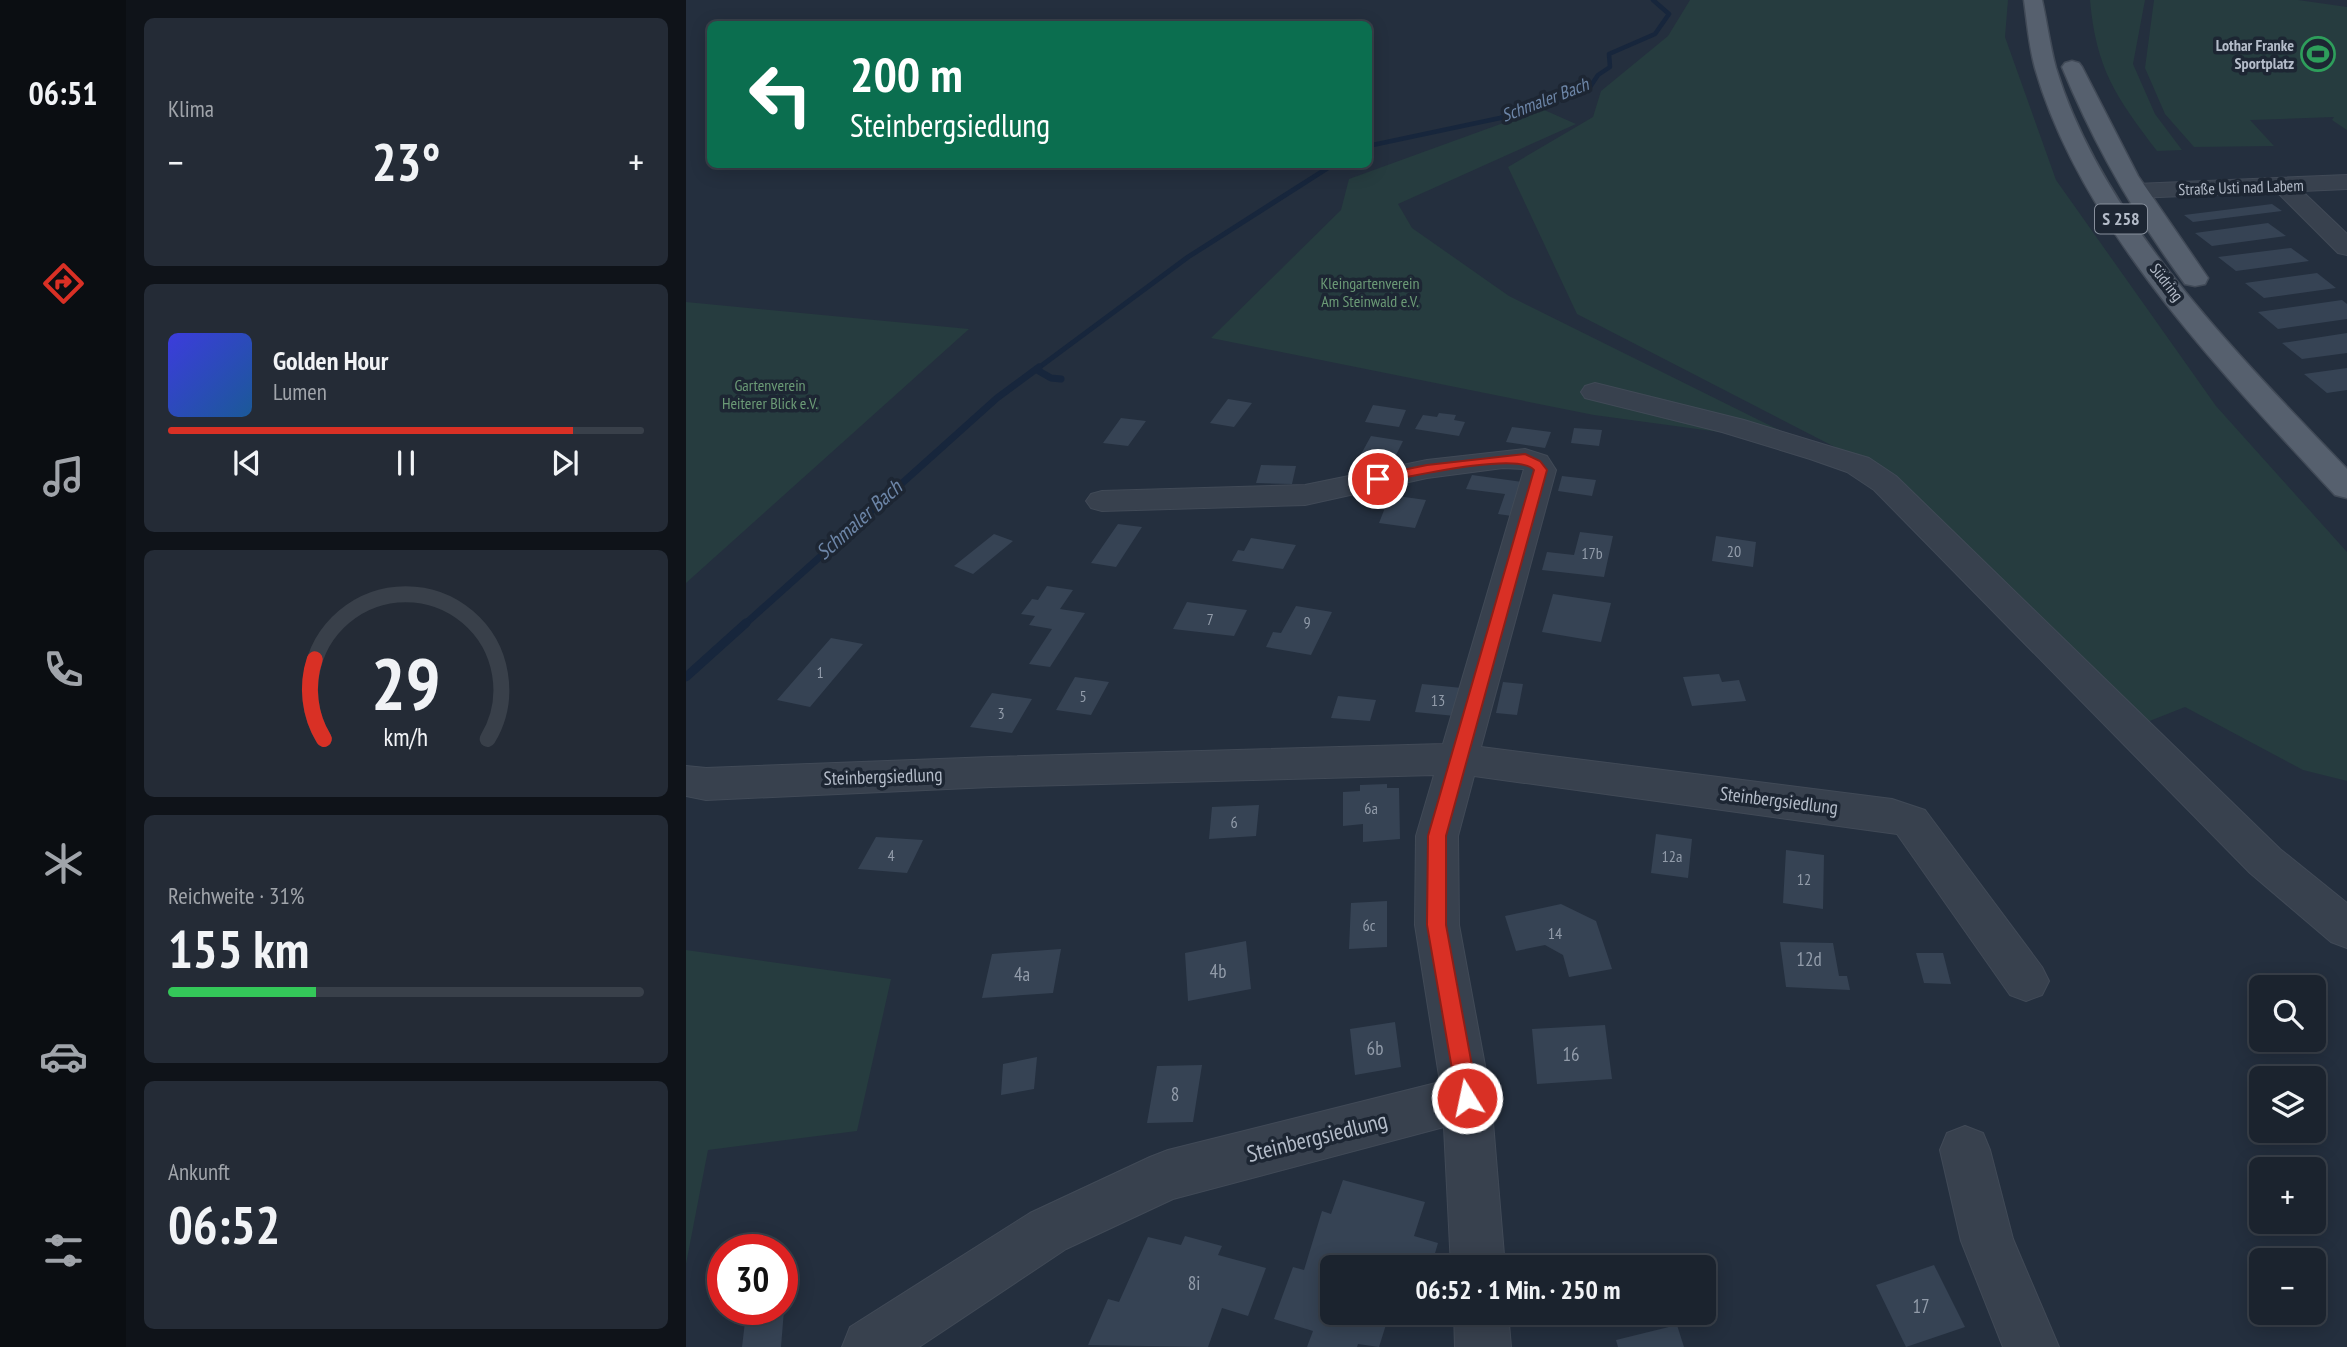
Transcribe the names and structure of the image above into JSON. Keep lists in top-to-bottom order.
{
  "streets": {
    "main road": ["S 258", "Südring"],
    "street": ["Straße Usti nad Labem", "Steinbergsiedlung"]
  },
  "crossings": [
    ["Straße Usti nad Labem", "Südring"]
  ],
  "water": ["Schmaler Bach"],
  "parks": ["Kleingartenverein Am Steinwald e.V.", "Gartenverein Heiterer Blick e.V."],
  "places": {
    "sports": ["Lothar Franke Sportplatz"]
  },
  "house_numbers": [
    "20",
    "17b",
    "7",
    "9",
    "1",
    "5",
    "13",
    "3",
    "6a",
    "6",
    "4",
    "12a",
    "12",
    "6c",
    "14",
    "12d",
    "4b",
    "4a",
    "6b",
    "16",
    "8",
    "8i",
    "17"
  ],
  "page": {
    "tabs": "06:51",
    "tile": [
      "Klima",
      ["Reichweite · 31%", "155 km"],
      ["Ankunft", "06:52"]
    ],
    "turn": ["200 m", "Steinbergsiedlung"],
    "heat": ["−", "23°", "+"],
    "song": ["Golden Hour", "Lumen"],
    "map_buttons": ["+", "−"],
    "limit": "30",
    "trip": "06:52 · 1 Min. · 250 m",
    "gauge": ["29", "km/h"]
  }
}
